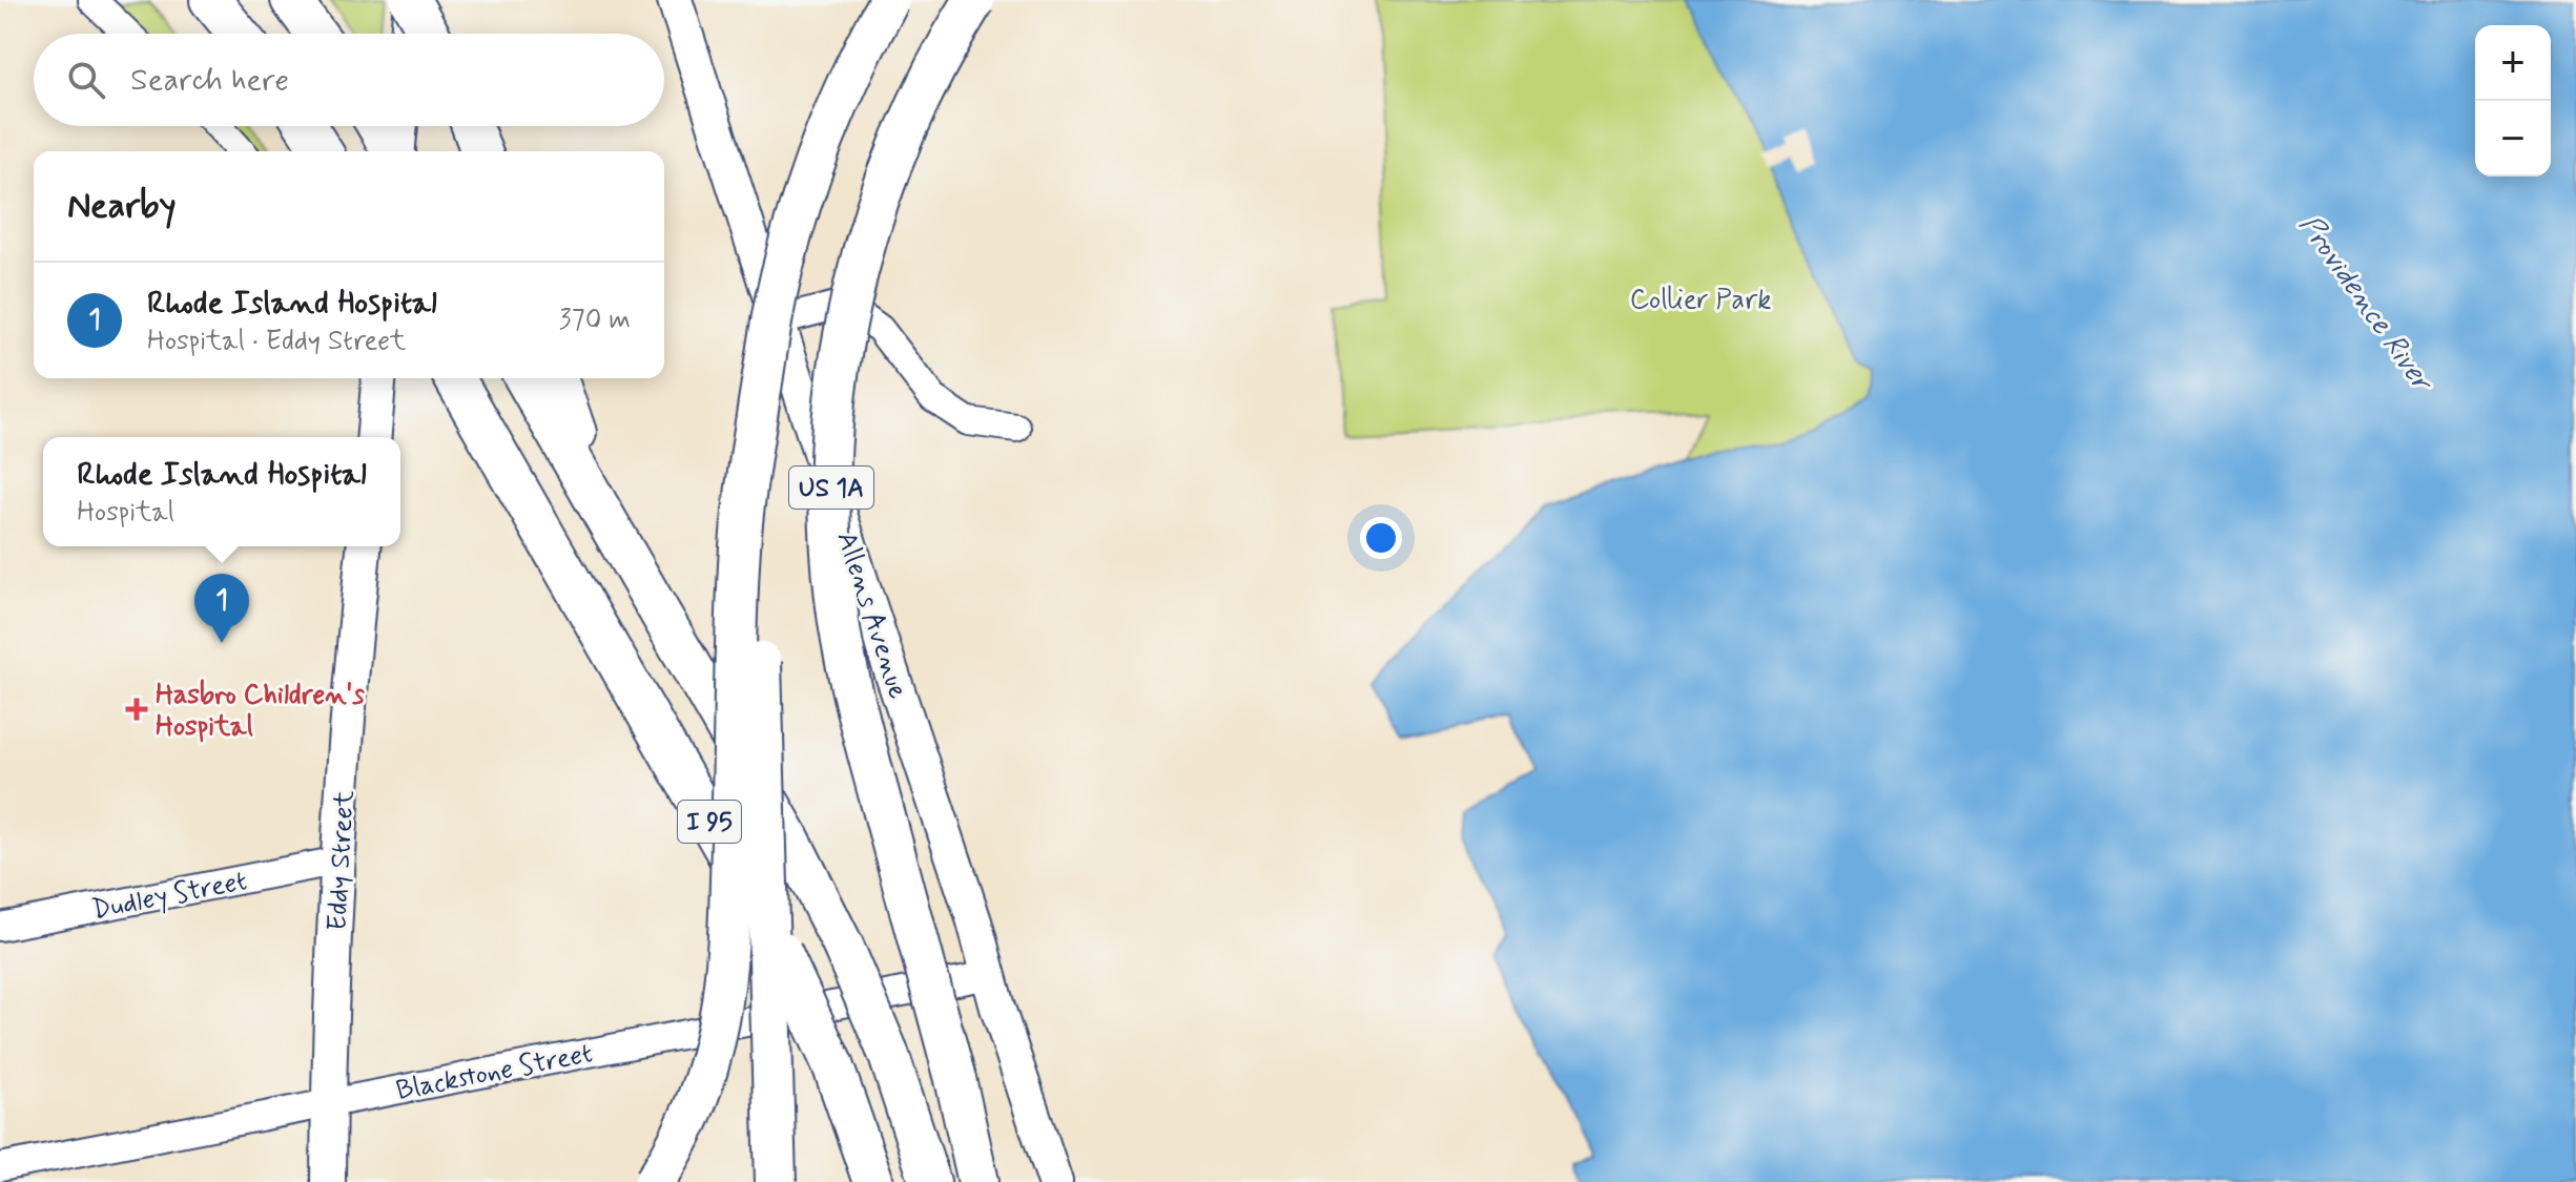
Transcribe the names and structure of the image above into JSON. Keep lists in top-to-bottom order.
{
  "streets": {
    "highway": ["I 95"],
    "main road": ["US 1A", "Allens Avenue", "Eddy Street"],
    "street": ["Dudley Street", "Blackstone Street"]
  },
  "crossings": [
    ["Allens Avenue", "Blackstone Street"],
    ["Eddy Street", "Dudley Street"],
    ["Eddy Street", "Blackstone Street"]
  ],
  "water": ["Providence River"],
  "parks": ["Collier Park"],
  "places": {
    "health": ["Hasbro Children's Hospital"]
  },
  "page": {
    "map_buttons": ["+", "−"],
    "search": "Search here",
    "heading": "Nearby",
    "list": [
      {
        "mark": "1",
        "name": "Rhode Island Hospital",
        "note": "Hospital · Eddy Street",
        "value": "370 m"
      }
    ],
    "popup": ["Rhode Island Hospital", "Hospital"],
    "pins": "1"
  }
}
